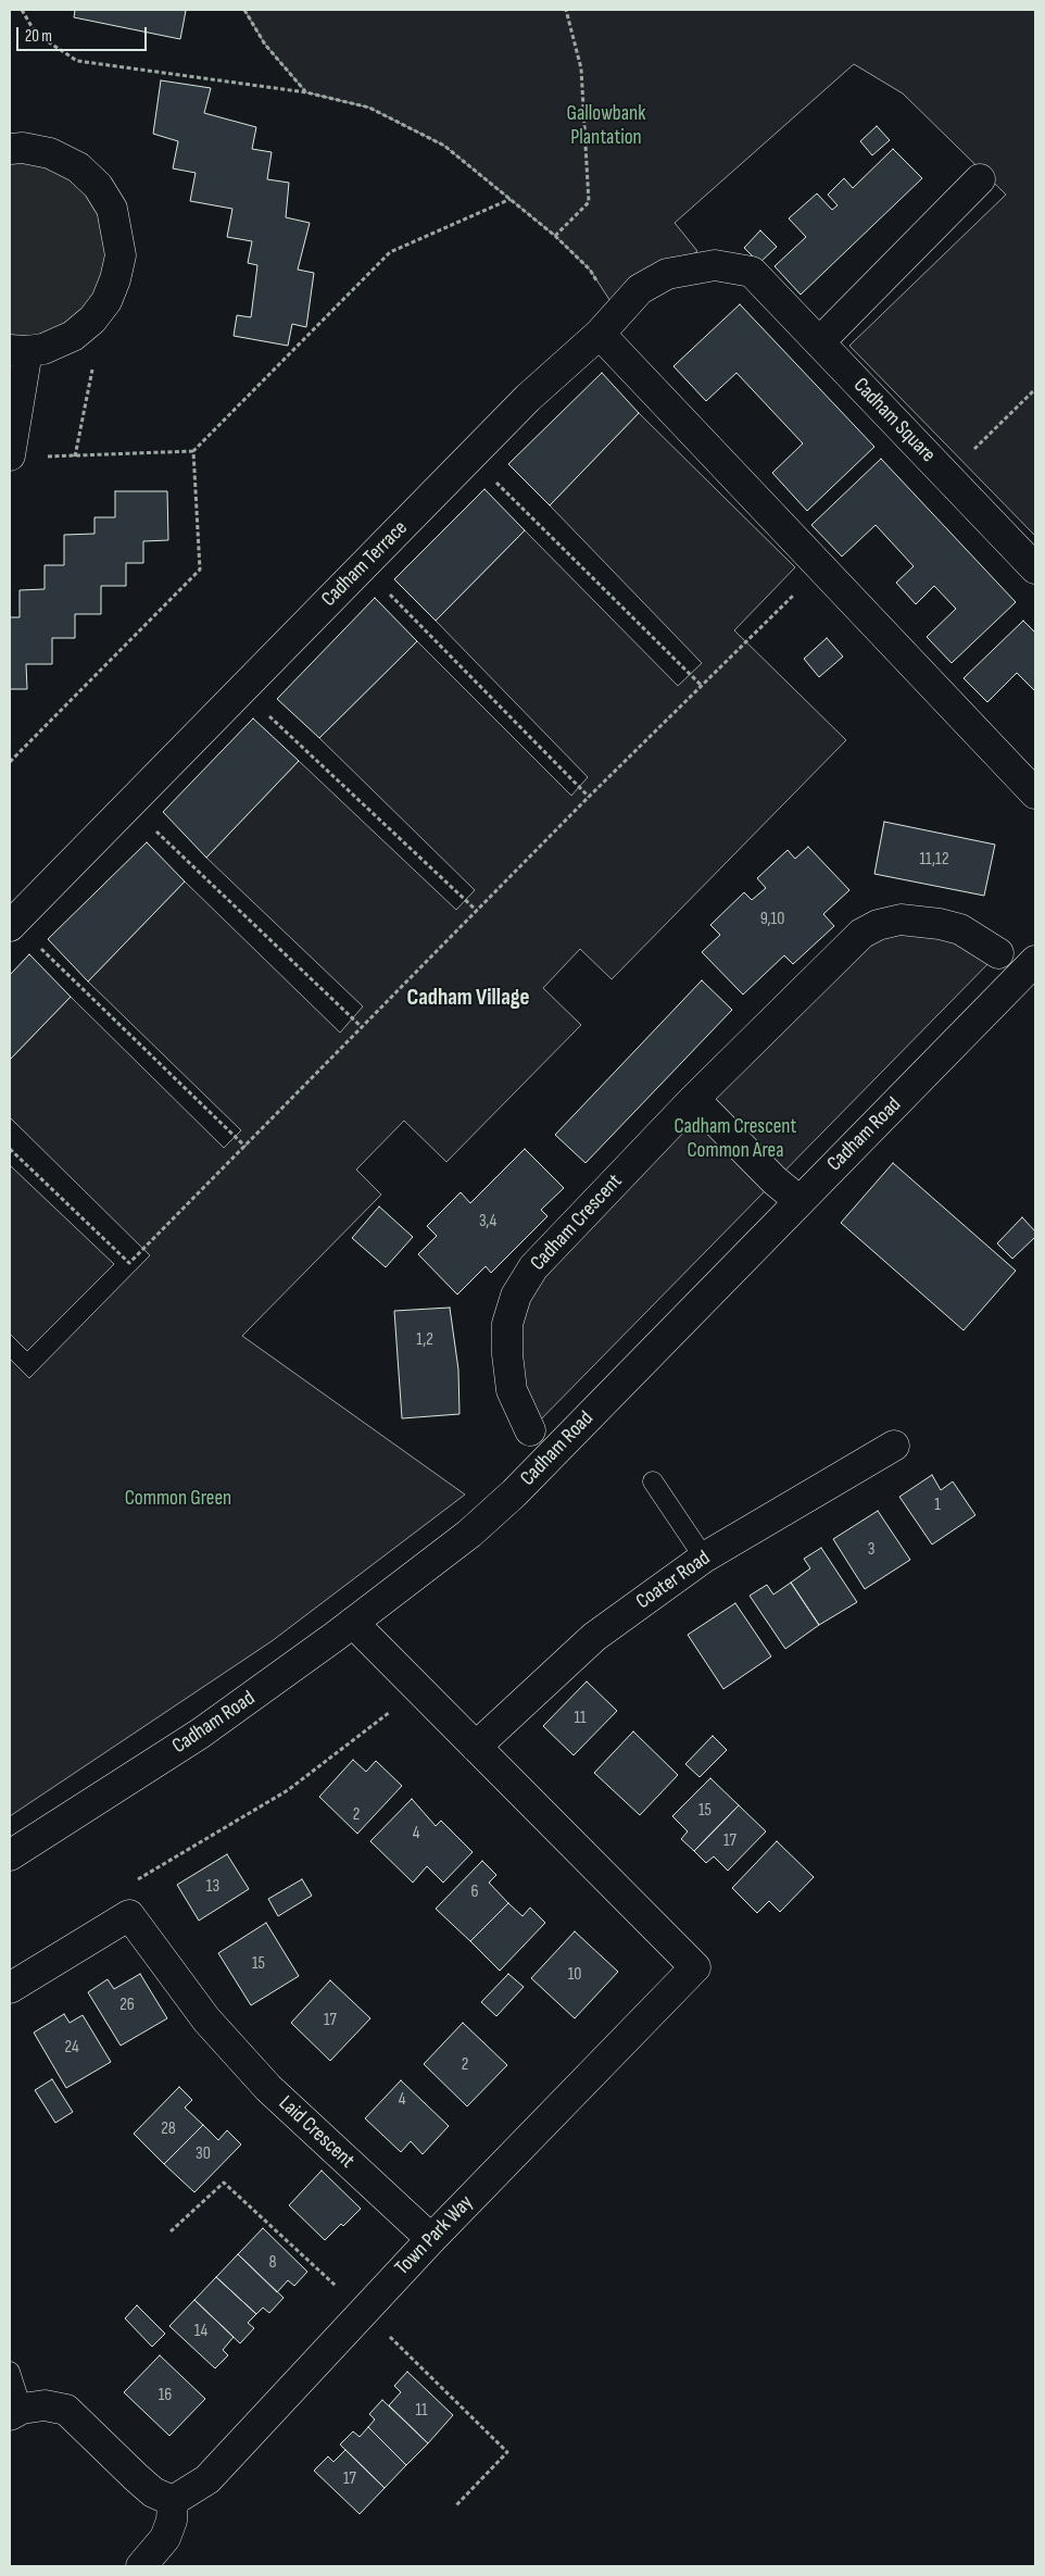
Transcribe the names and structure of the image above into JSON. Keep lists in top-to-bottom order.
{
  "streets": {
    "street": [
      "Cadham Square",
      "Cadham Terrace",
      "Cadham Road",
      "Cadham Crescent",
      "Coater Road",
      "Laid Crescent",
      "Town Park Way"
    ]
  },
  "crossings": [
    ["Cadham Square", "Cadham Terrace"],
    ["Coater Road", "Town Park Way"],
    ["Laid Crescent", "Town Park Way"]
  ],
  "districts": ["Cadham Village"],
  "parks": ["Gallowbank Plantation", "Cadham Crescent Common Area", "Common Green"],
  "house_numbers": [
    "11,12",
    "9,10",
    "3,4",
    "1,2",
    "1",
    "3",
    "11",
    "15",
    "2",
    "4",
    "17",
    "13",
    "6",
    "15",
    "10",
    "26",
    "17",
    "24",
    "2",
    "4",
    "28",
    "30",
    "8",
    "14",
    "16",
    "11",
    "17"
  ],
  "scale_bar": "20 m"
}
